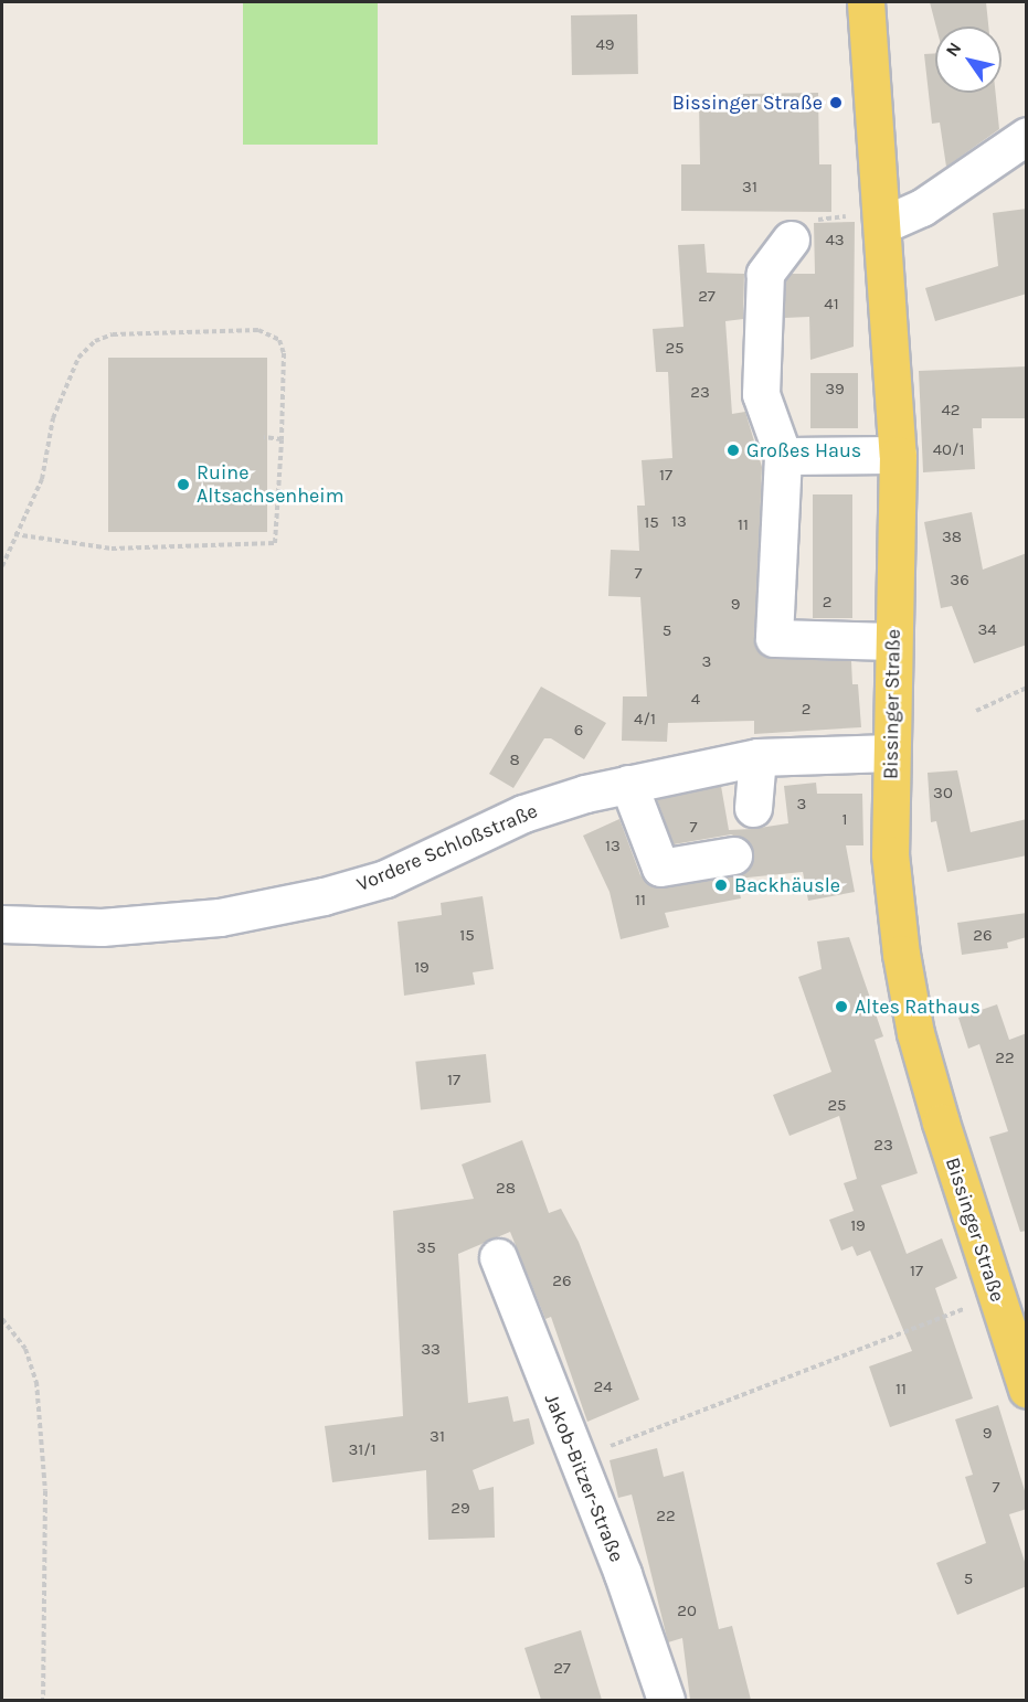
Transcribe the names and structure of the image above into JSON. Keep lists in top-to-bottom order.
{
  "streets": {
    "main road": ["Bissinger Straße"],
    "street": ["Vordere Schloßstraße", "Jakob-Bitzer-Straße"]
  },
  "crossings": [
    ["Bissinger Straße", "Vordere Schloßstraße"]
  ],
  "places": [
    "Bissinger Straße",
    "Großes Haus",
    "Ruine Altsachsenheim",
    "Backhäusle",
    "Altes Rathaus"
  ],
  "house_numbers": [
    "49",
    "31",
    "43",
    "27",
    "41",
    "25",
    "39",
    "23",
    "42",
    "40/1",
    "17",
    "13",
    "15",
    "11",
    "38",
    "7",
    "36",
    "2",
    "9",
    "34",
    "5",
    "3",
    "4",
    "2",
    "4/1",
    "6",
    "8",
    "30",
    "3",
    "1",
    "7",
    "13",
    "11",
    "15",
    "26",
    "19",
    "22",
    "17",
    "25",
    "23",
    "28",
    "19",
    "35",
    "17",
    "26",
    "33",
    "24",
    "11",
    "9",
    "31",
    "31/1",
    "7",
    "29",
    "22",
    "5",
    "20",
    "27"
  ],
  "north": "top left"
}
